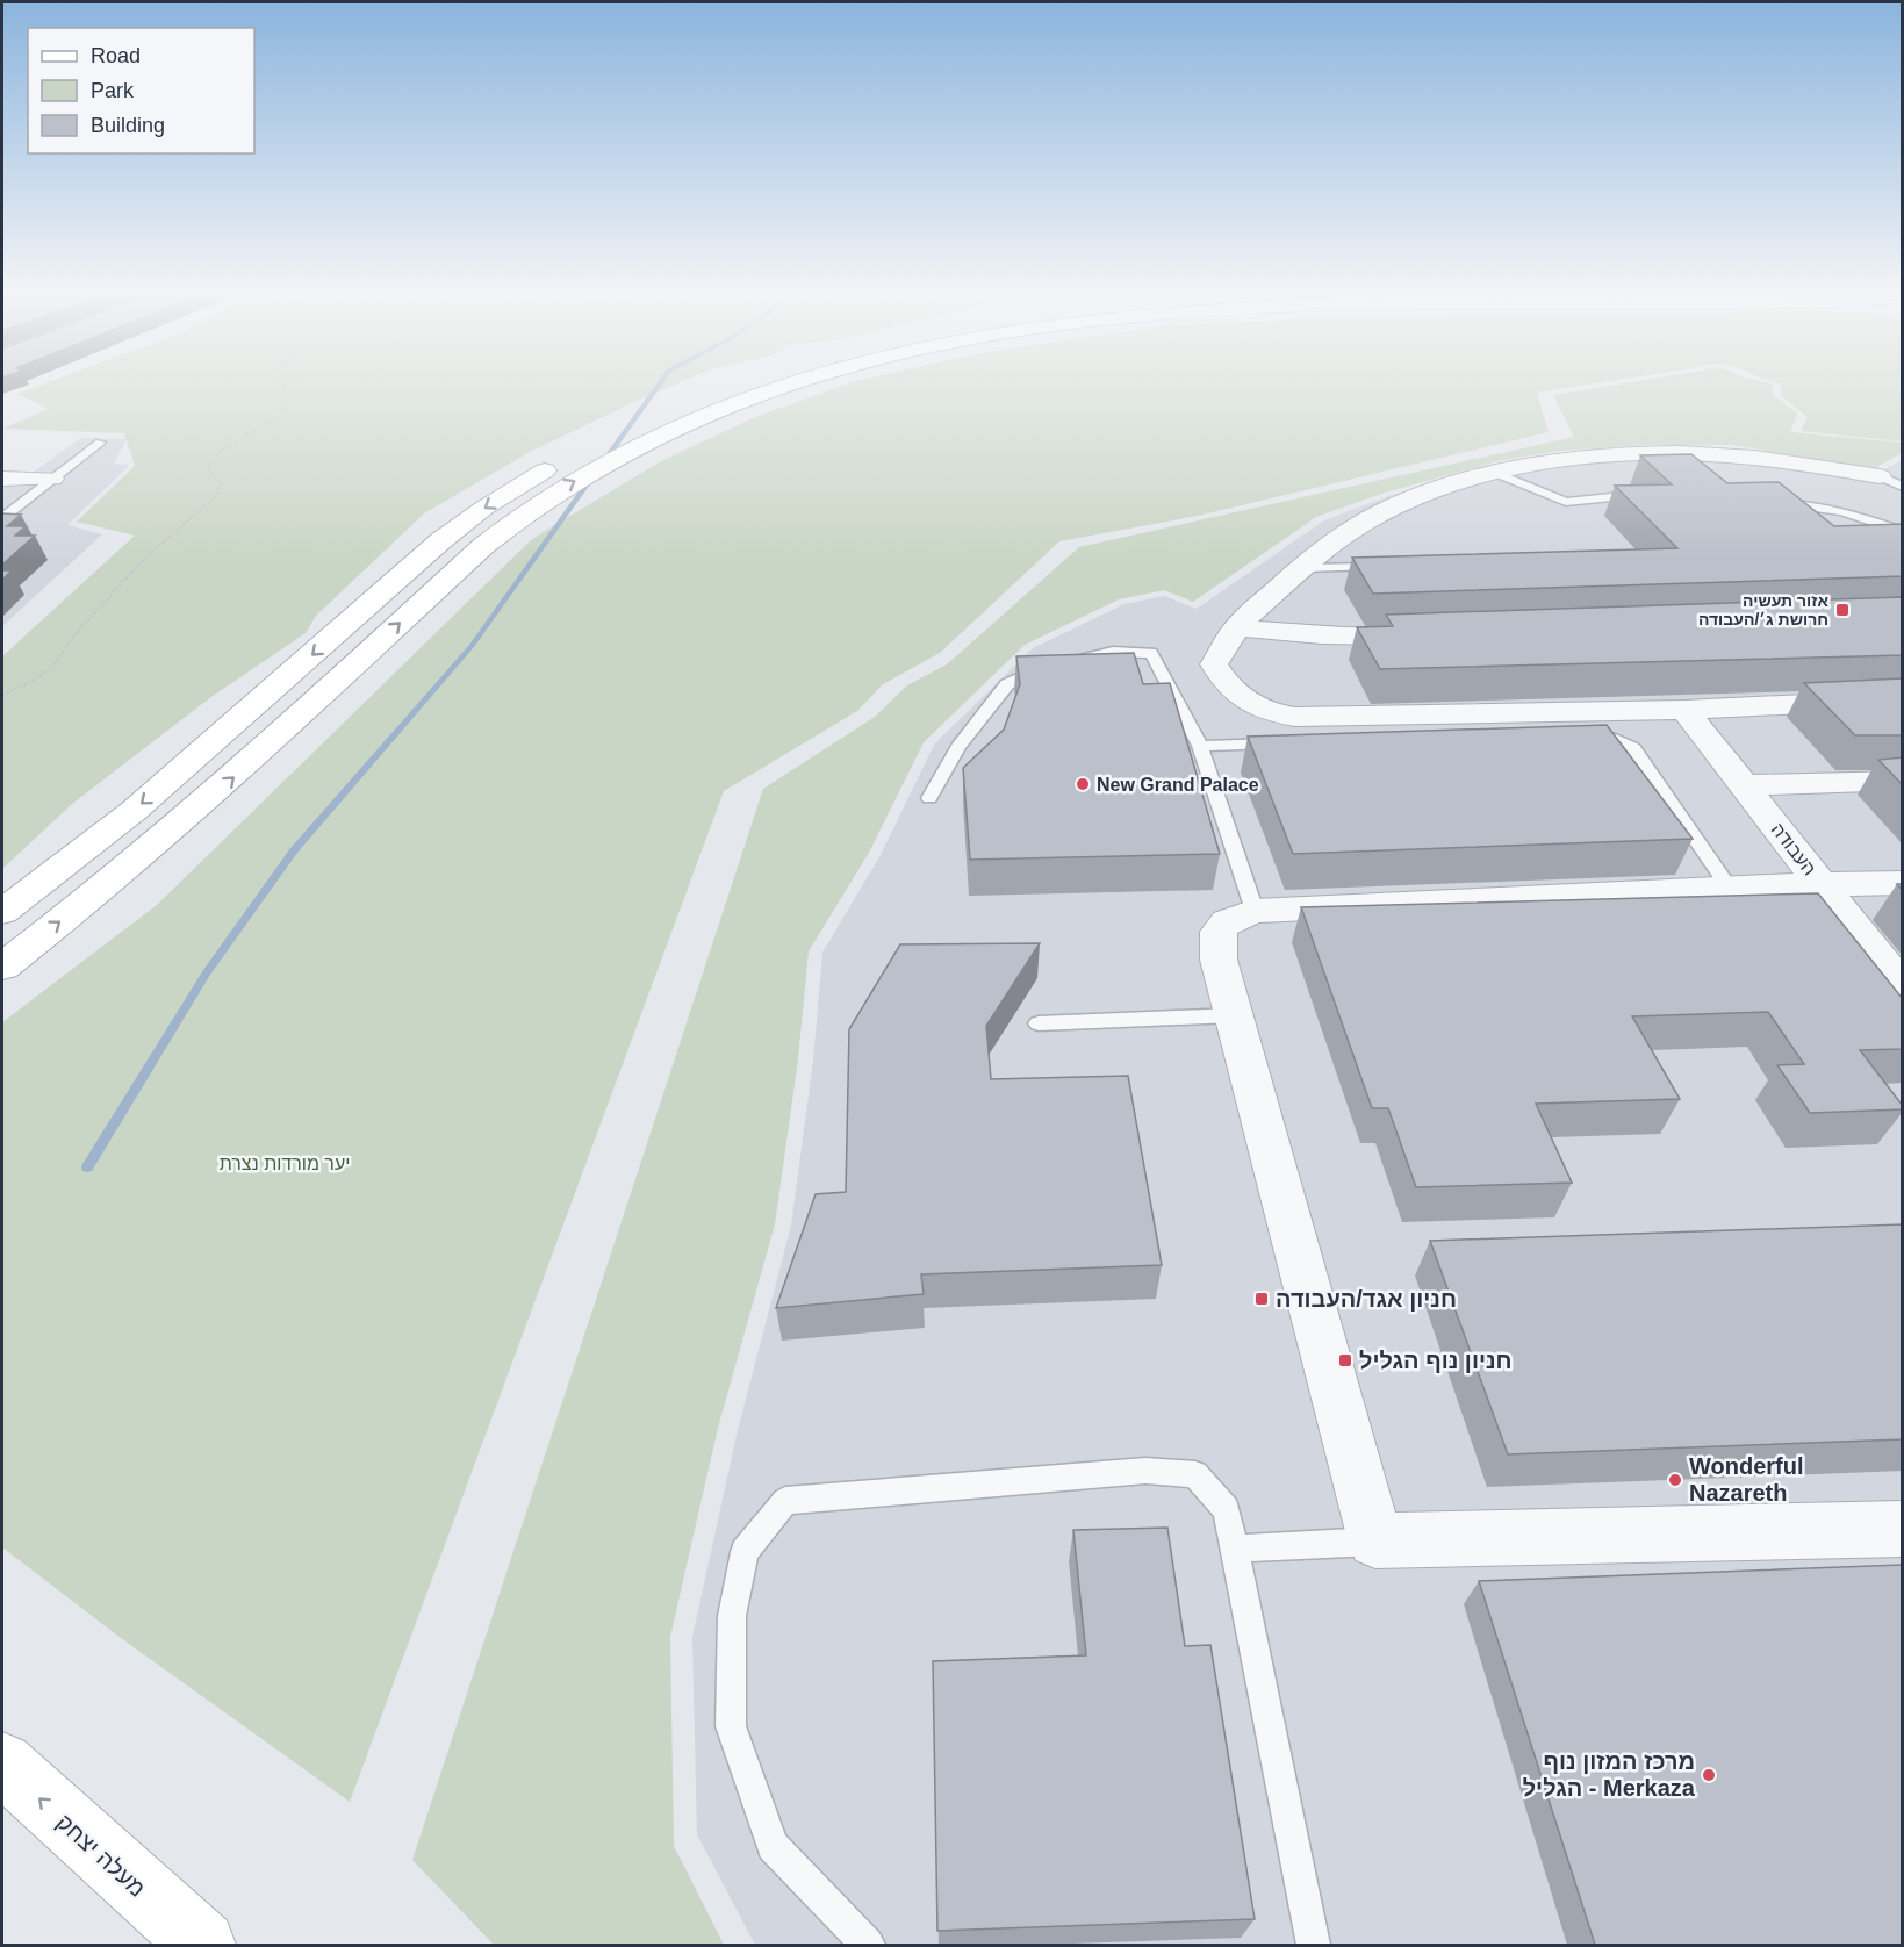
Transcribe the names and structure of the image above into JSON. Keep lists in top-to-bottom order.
{
  "streets": {
    "main road": ["מעלה יצחק"],
    "street": ["העבודה"]
  },
  "one_way": ["מעלה יצחק"],
  "parks": ["יער מורדות נצרת"],
  "places": {
    "transit": ["אזור תעשיה חרושת ג׳/העבודה", "חניון אגד/העבודה", "חניון נוף הגליל"],
    "other": ["New Grand Palace", "Wonderful Nazareth", "מרכז המזון נוף הגליל - Merkaza"]
  },
  "legend": ["Road", "Park", "Building"]
}
